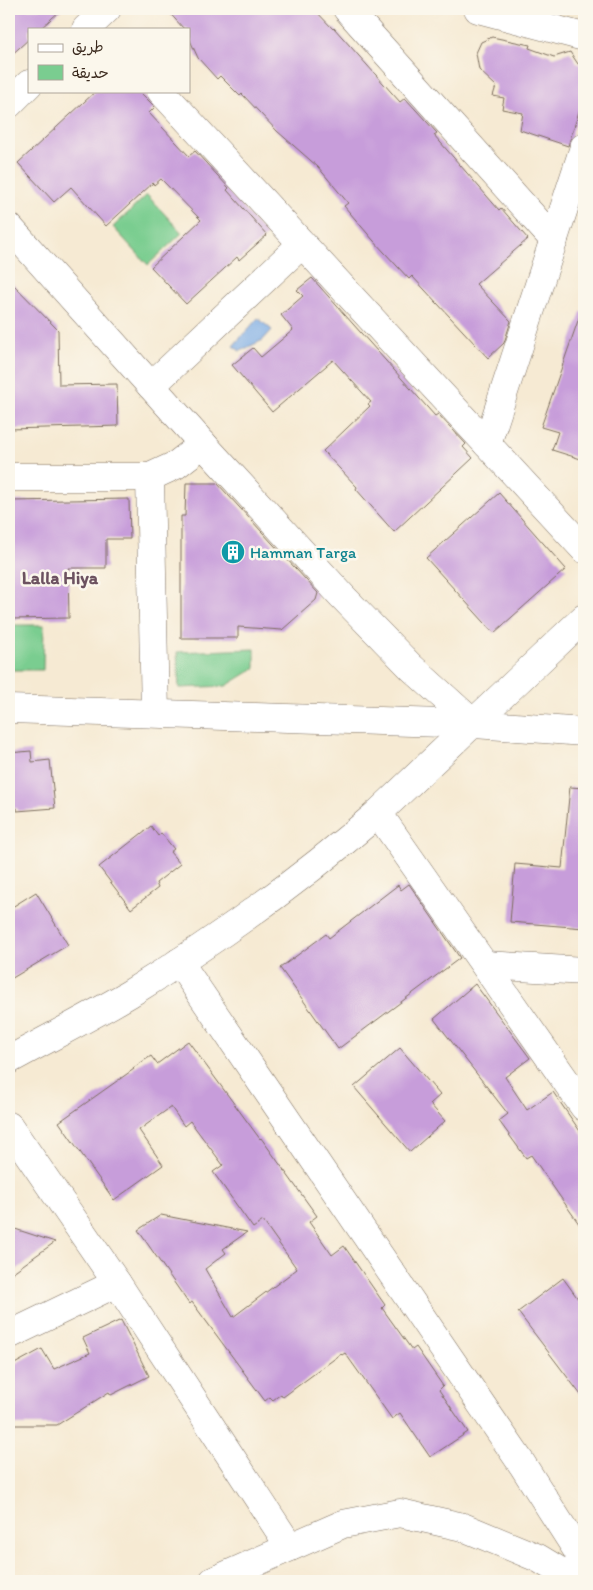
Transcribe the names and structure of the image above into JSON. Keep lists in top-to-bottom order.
{
  "districts": ["Lalla Hiya"],
  "places": {
    "building": ["Hamman Targa"]
  },
  "legend": ["طريق", "حديقة"]
}
